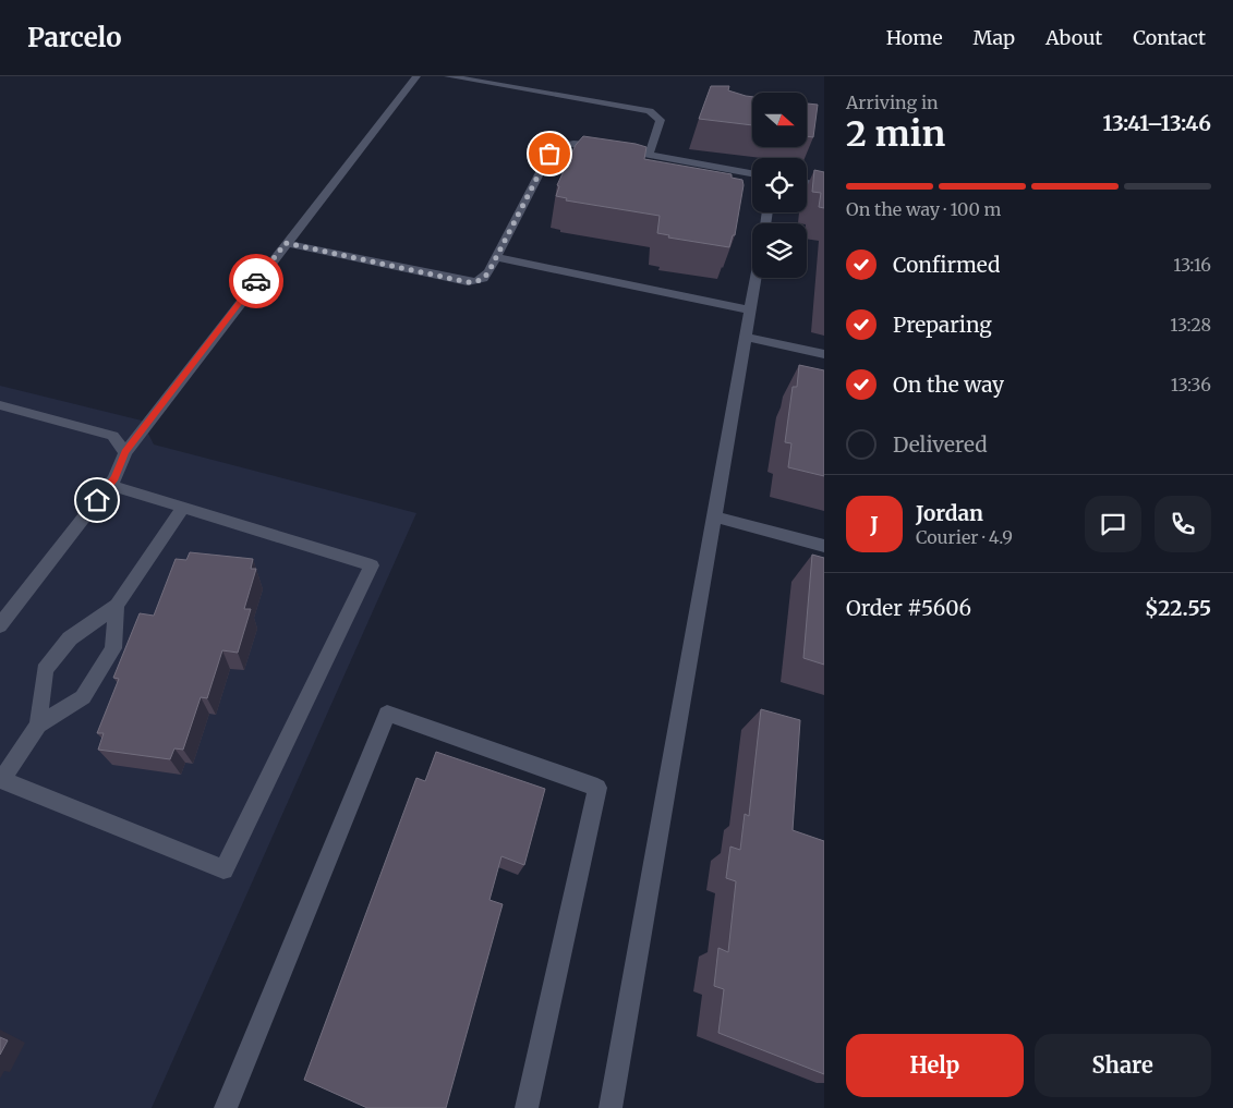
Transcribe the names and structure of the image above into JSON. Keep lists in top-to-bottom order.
{
  "north": "right",
  "page": {
    "header": "Parcelo",
    "nav": [
      "Home",
      "Map",
      "About",
      "Contact"
    ],
    "heading": ["2 min", "Arriving in", "13:41–13:46"],
    "panel": [
      "Jordan",
      "Courier · 4.9",
      "Order #5606",
      "$22.55"
    ],
    "bar": "On the way · 100 m",
    "list": [
      ["Confirmed", "13:16"],
      ["Preparing", "13:28"],
      ["On the way", "13:36"],
      "Delivered"
    ],
    "round": "J",
    "buttons": ["Help", "Share"]
  }
}
